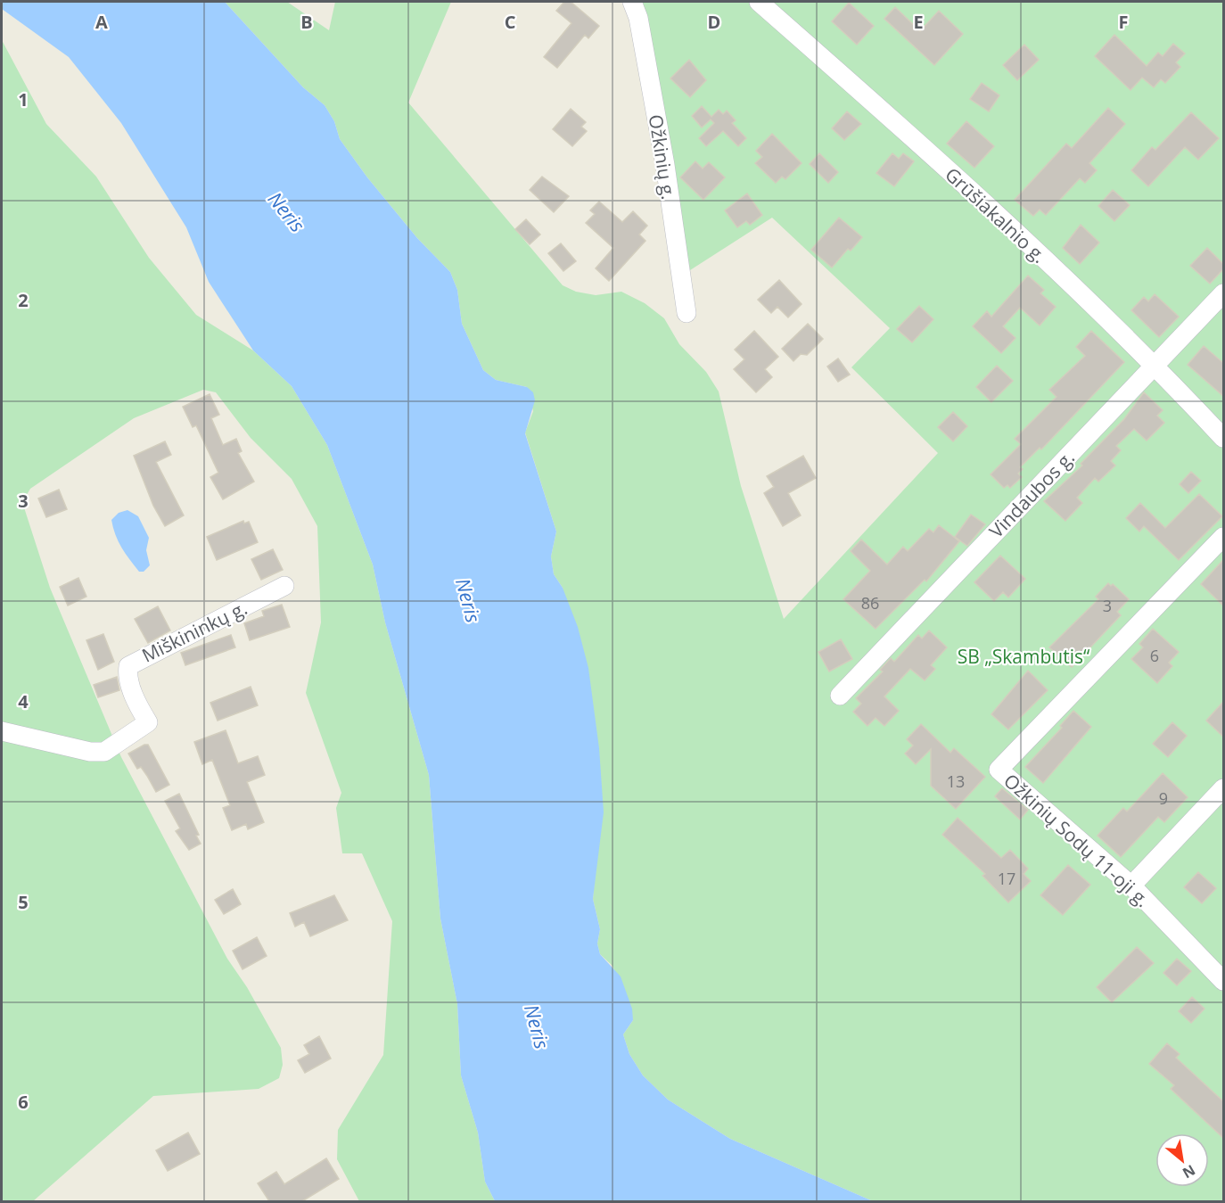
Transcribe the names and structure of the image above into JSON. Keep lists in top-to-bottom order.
{
  "streets": {
    "street": [
      "Ožkinių g.",
      "Grūšiakalnio g.",
      "Vindaubos g.",
      "Miškininkų g.",
      "Ožkinių Sodų 11-oji g."
    ]
  },
  "crossings": [
    ["Grūšiakalnio g.", "Vindaubos g."]
  ],
  "water": ["Neris"],
  "parks": ["SB „Skambutis“"],
  "house_numbers": [
    "86",
    "3",
    "6",
    "13",
    "9",
    "17"
  ],
  "north": "bottom right",
  "grid": {
    "columns": [
      "A",
      "B",
      "C",
      "D",
      "E",
      "F"
    ],
    "rows": [
      "1",
      "2",
      "3",
      "4",
      "5",
      "6"
    ]
  }
}
